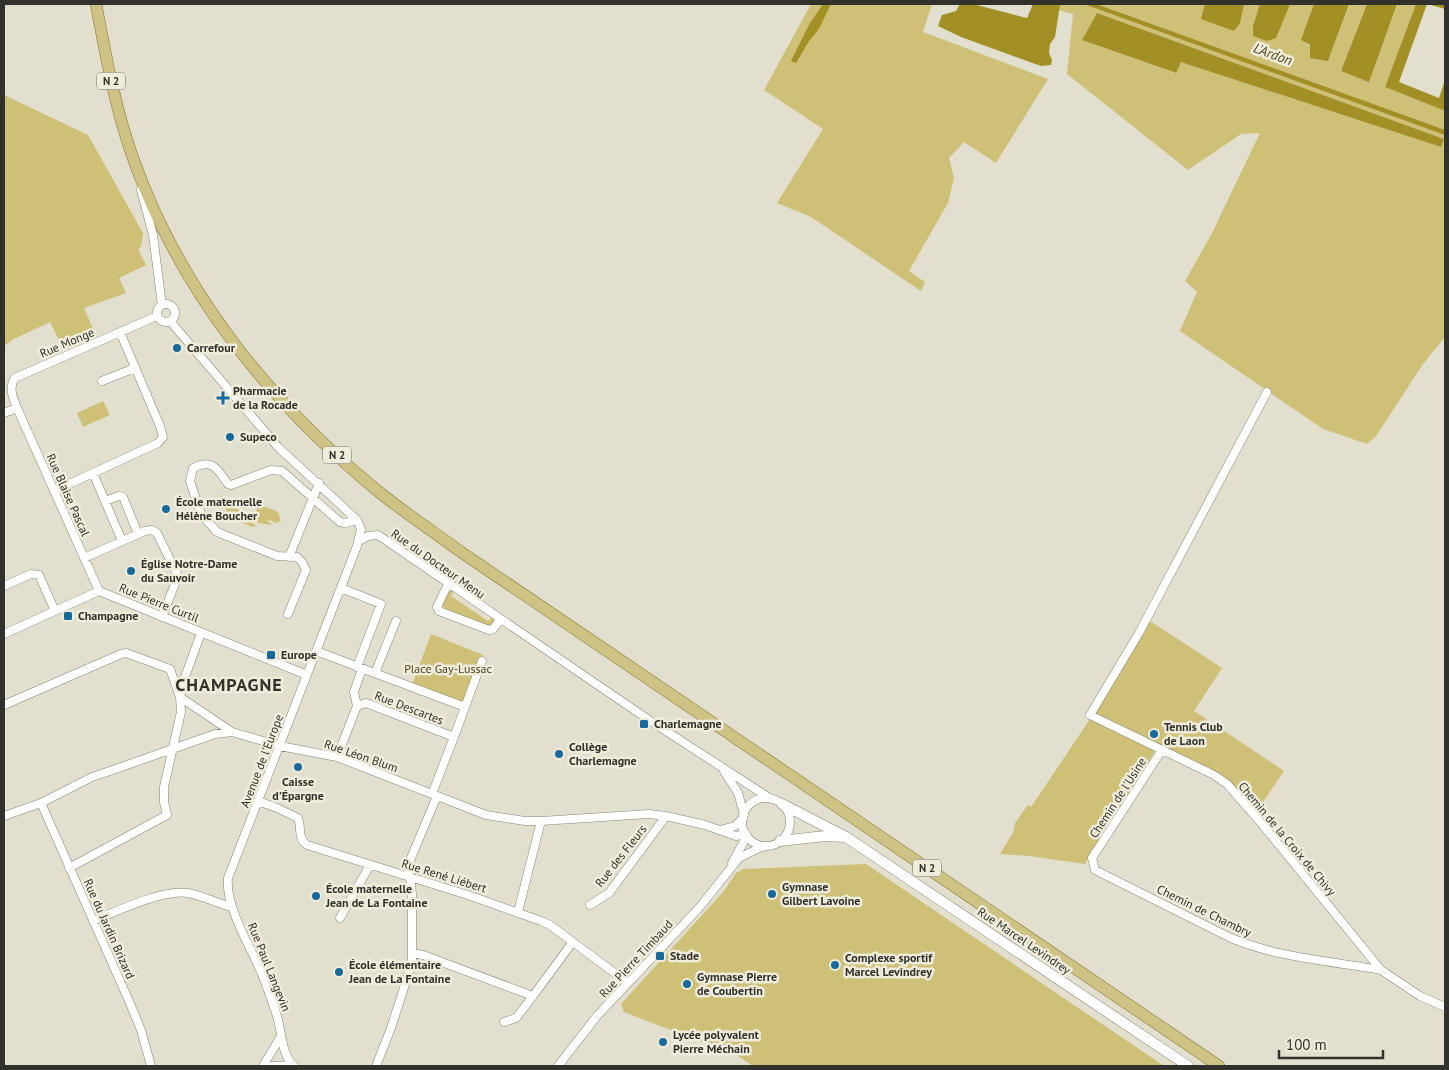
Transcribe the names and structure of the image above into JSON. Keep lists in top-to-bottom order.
{
  "streets": {
    "main road": ["N 2"],
    "street": [
      "Rue Monge",
      "Rue Blaise Pascal",
      "Rue du Docteur Menu",
      "Rue Pierre Curtil",
      "Rue Descartes",
      "Rue Léon Blum",
      "Avenue de l'Europe",
      "Chemin de l'Usine",
      "Chemin de la Croix de Chivy",
      "Rue des Fleurs",
      "Rue René Liébert",
      "Chemin de Chambry",
      "Rue du Jardin Brizard",
      "Rue Marcel Levindrey",
      "Rue Pierre Timbaud",
      "Rue Paul Langevin"
    ]
  },
  "crossings": [
    ["Rue Monge", "Rue Blaise Pascal"],
    ["Rue Blaise Pascal", "Rue Pierre Curtil"],
    ["Rue du Docteur Menu", "Rue Léon Blum"],
    ["Rue du Docteur Menu", "Avenue de l'Europe"],
    ["Rue du Docteur Menu", "Rue Marcel Levindrey"],
    ["Rue du Docteur Menu", "Rue Pierre Timbaud"],
    ["Rue Pierre Curtil", "Avenue de l'Europe"],
    ["Rue Descartes", "Rue Léon Blum"],
    ["Rue Descartes", "Avenue de l'Europe"],
    ["Rue Descartes", "Rue René Liébert"],
    ["Rue Léon Blum", "Avenue de l'Europe"],
    ["Rue Léon Blum", "Rue des Fleurs"],
    ["Rue Léon Blum", "Rue du Jardin Brizard"],
    ["Rue Léon Blum", "Rue Marcel Levindrey"],
    ["Rue Léon Blum", "Rue Pierre Timbaud"],
    ["Avenue de l'Europe", "Rue René Liébert"],
    ["Avenue de l'Europe", "Rue Paul Langevin"],
    ["Chemin de l'Usine", "Chemin de la Croix de Chivy"],
    ["Chemin de l'Usine", "Chemin de Chambry"],
    ["Chemin de la Croix de Chivy", "Chemin de Chambry"],
    ["Rue René Liébert", "Rue Pierre Timbaud"],
    ["Rue Marcel Levindrey", "Rue Pierre Timbaud"]
  ],
  "districts": ["CHAMPAGNE"],
  "water": ["L'Ardon"],
  "parks": ["Place Gay-Lussac"],
  "places": {
    "other": [
      "Carrefour",
      "Supeco",
      "École maternelle Hélène Boucher",
      "Église Notre-Dame du Sauvoir",
      "Tennis Club de Laon",
      "Collège Charlemagne",
      "Caisse d'Épargne",
      "Gymnase Gilbert Lavoine",
      "École maternelle Jean de La Fontaine",
      "Complexe sportif Marcel Levindrey",
      "École élémentaire Jean de La Fontaine",
      "Gymnase Pierre de Coubertin",
      "Lycée polyvalent Pierre Méchain"
    ],
    "health": ["Pharmacie de la Rocade"],
    "transit": [
      "Champagne",
      "Europe",
      "Charlemagne",
      "Stade"
    ]
  },
  "scale_bar": "100 m"
}
